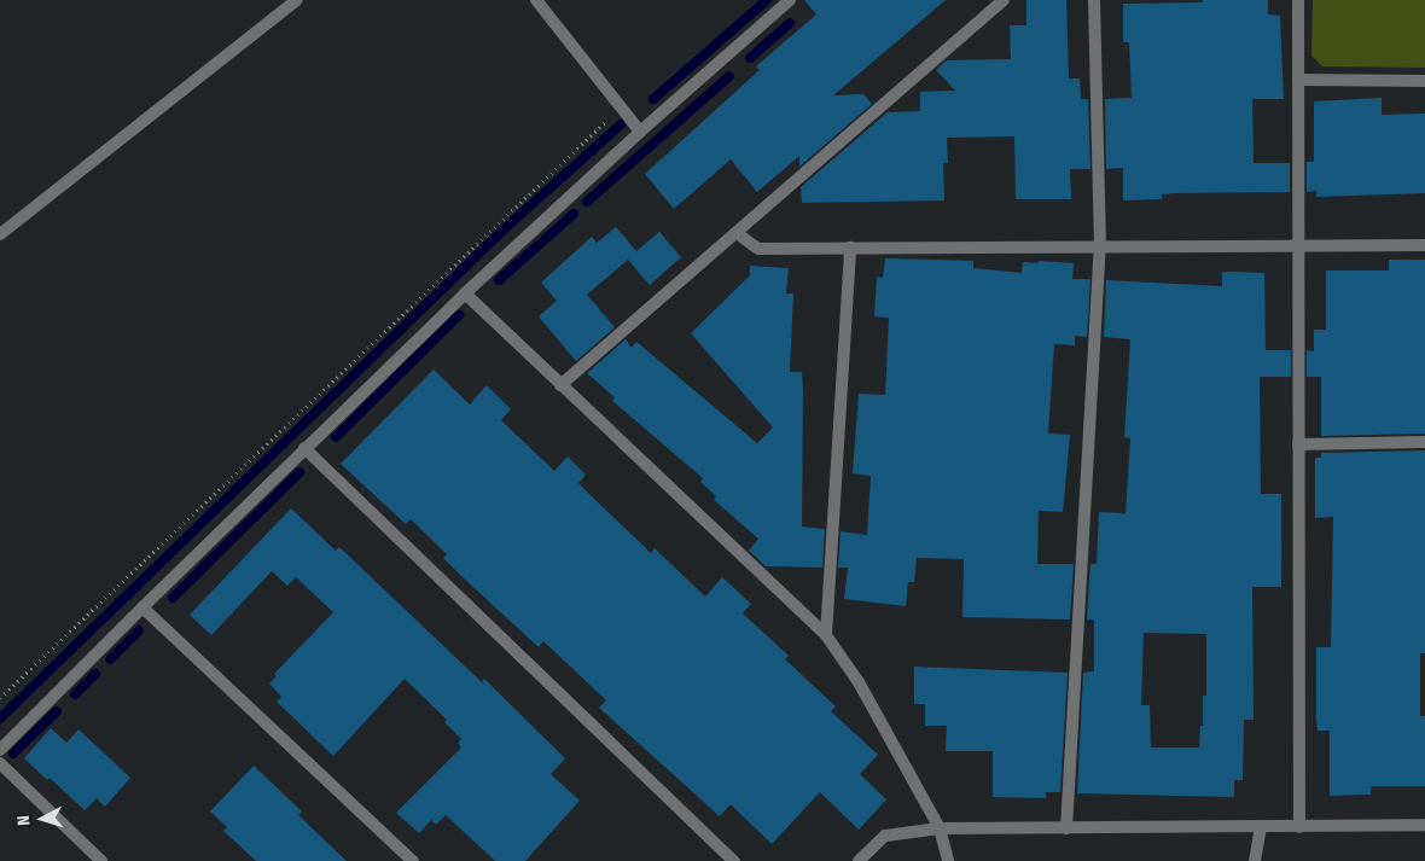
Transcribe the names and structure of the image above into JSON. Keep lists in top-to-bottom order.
{
  "north": "left"
}
